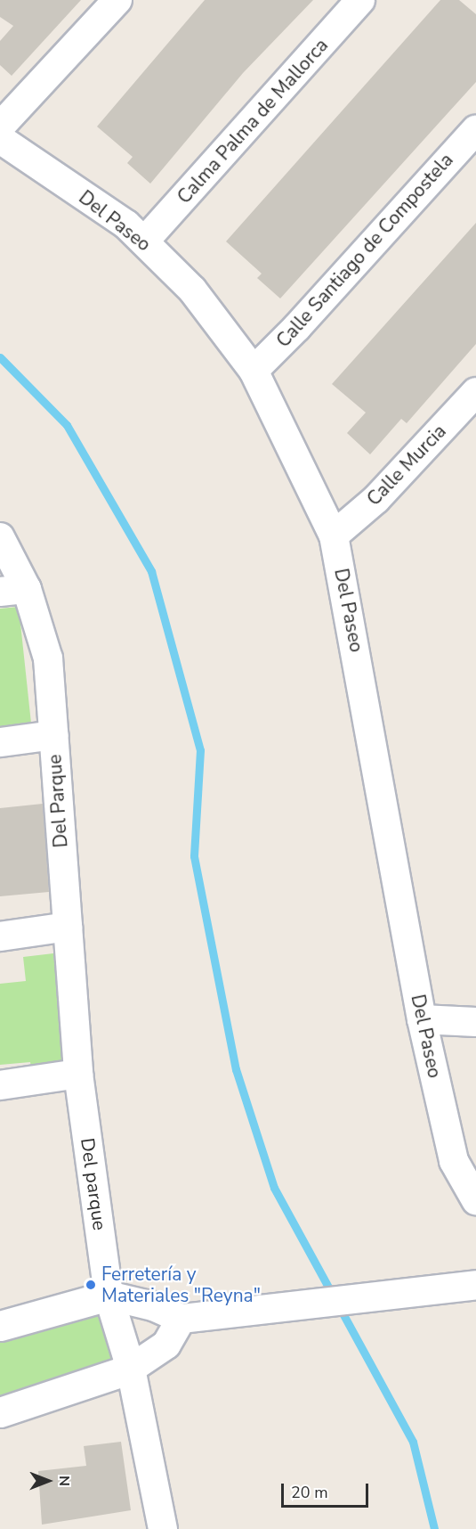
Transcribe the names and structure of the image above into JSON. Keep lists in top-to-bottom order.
{
  "streets": {
    "street": [
      "Calma Palma de Mallorca",
      "Del Paseo",
      "Calle Santiago de Compostela",
      "Calle Murcia",
      "Del Parque",
      "Del parque"
    ]
  },
  "crossings": [
    ["Calma Palma de Mallorca", "Del Paseo"],
    ["Del Paseo", "Calle Santiago de Compostela"],
    ["Del Paseo", "Calle Murcia"],
    ["Del Parque", "Del parque"]
  ],
  "places": ["Ferretería y Materiales \"Reyna\""],
  "scale_bar": "20 m",
  "north": "right"
}
